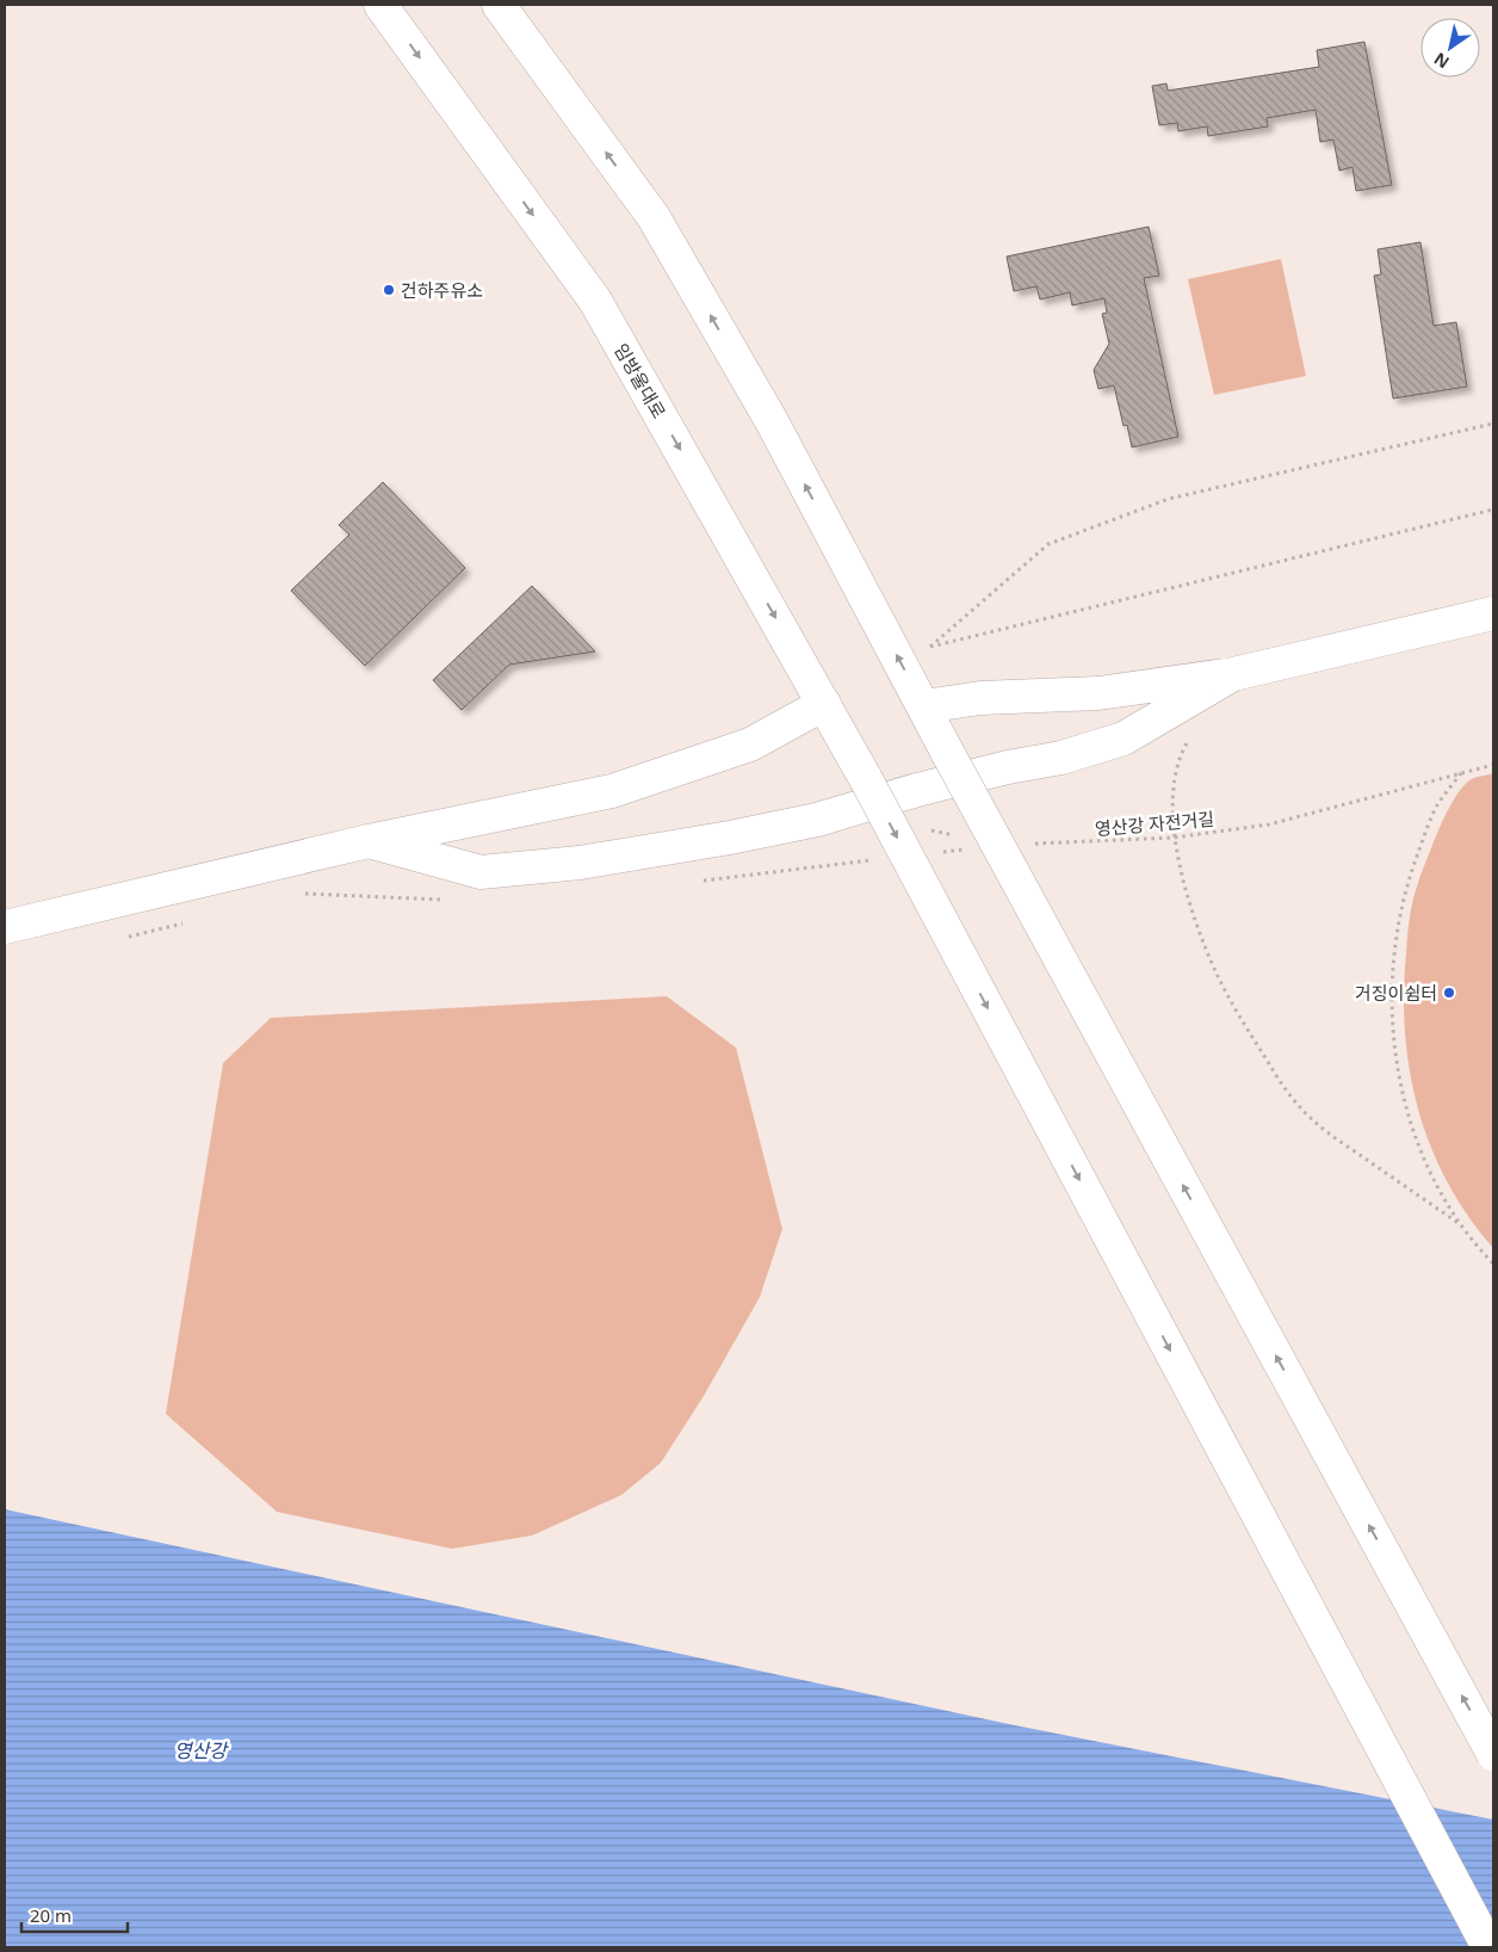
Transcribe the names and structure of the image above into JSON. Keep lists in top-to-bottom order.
{
  "streets": {
    "main road": ["임방울대로"],
    "path": ["영산강 자전거길"]
  },
  "water": ["영산강"],
  "places": ["건하주유소", "거징이쉼터"],
  "scale_bar": "20 m",
  "north": "bottom left"
}
